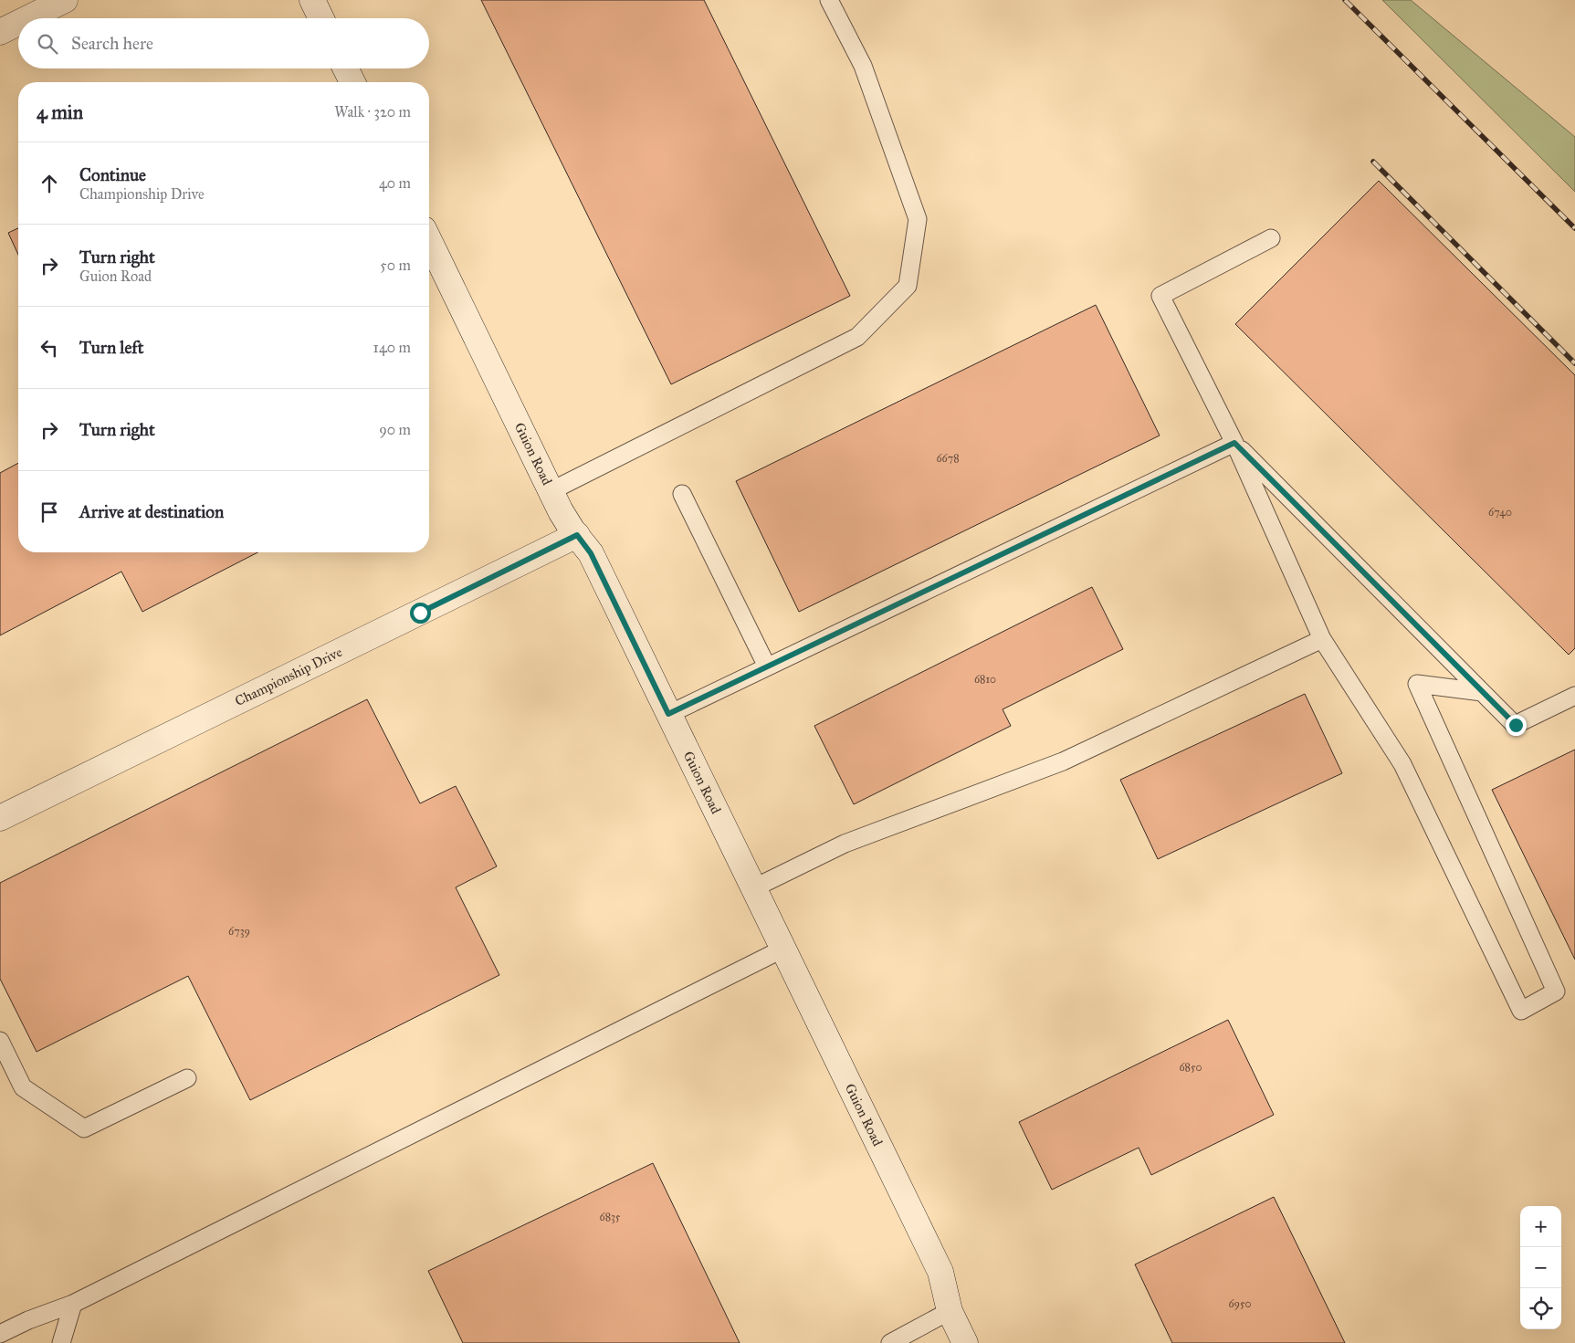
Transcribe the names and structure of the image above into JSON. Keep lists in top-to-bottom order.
{
  "streets": {
    "street": ["Guion Road", "Championship Drive"]
  },
  "crossings": [
    ["Guion Road", "Championship Drive"]
  ],
  "house_numbers": [
    "6678",
    "6740",
    "6810",
    "6739",
    "6850",
    "6835",
    "6950"
  ],
  "page": {
    "search": "Search here",
    "heading": ["4 min", "Walk · 320 m"],
    "list": [
      ["Continue", "Championship Drive", "40 m"],
      ["Turn right", "Guion Road", "50 m"],
      ["Turn left", "140 m"],
      ["Turn right", "90 m"],
      "Arrive at destination"
    ],
    "map_buttons": ["+", "−"]
  }
}
